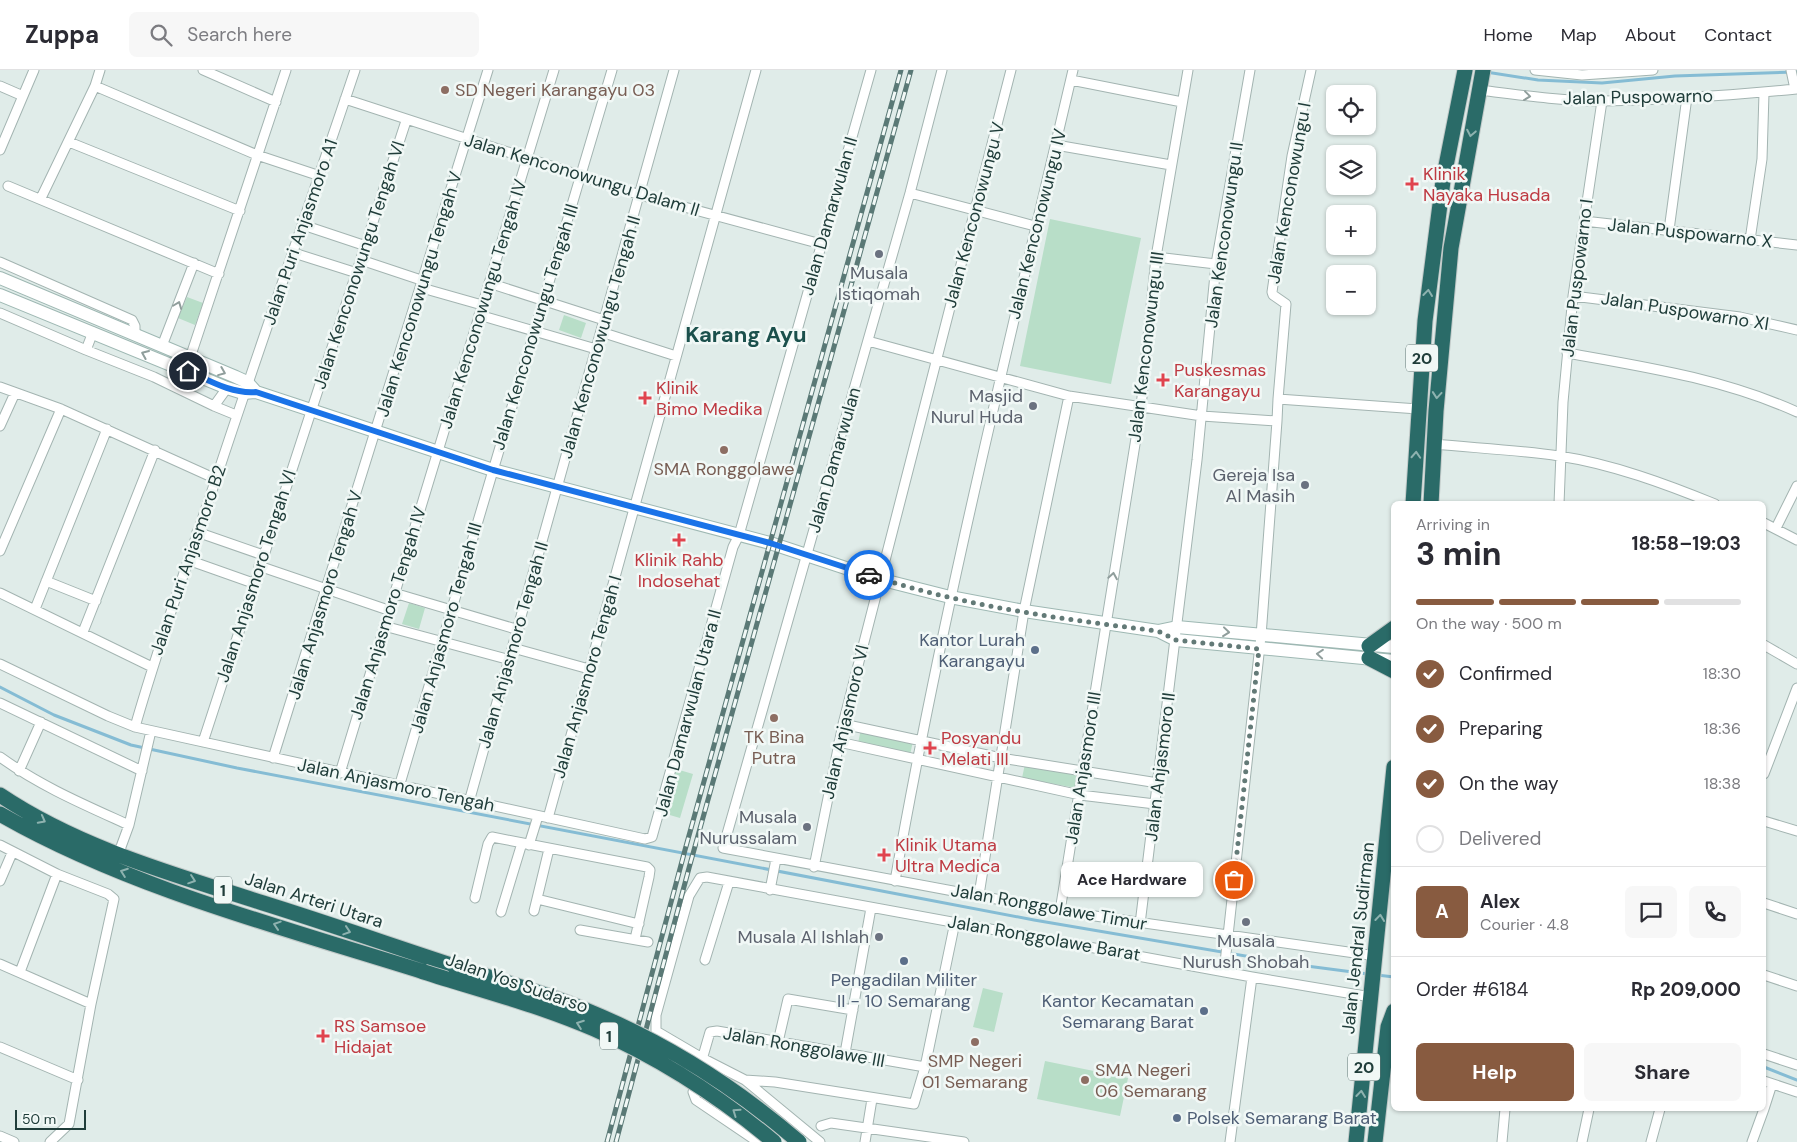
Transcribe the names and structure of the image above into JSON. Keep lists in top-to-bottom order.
{
  "streets": {
    "highway": [
      "20",
      "1",
      "Jalan Arteri Utara",
      "Jalan Jendral Sudirman",
      "Jalan Yos Sudarso"
    ],
    "street": [
      "Jalan Puspowarno",
      "Jalan Kenconowungu Dalam II",
      "Jalan Kenconowungu I",
      "Jalan Kenconowungu V",
      "Jalan Damarwulan II",
      "Jalan Kenconowungu IV",
      "Jalan Puri Anjasmoro A1",
      "Jalan Puspowarno X",
      "Jalan Kenconowungu II",
      "Jalan Kenconowungu Tengah VI",
      "Jalan Puspowarno I",
      "Jalan Kenconowungu Tengah V",
      "Jalan Kenconowungu Tengah IV",
      "Jalan Puspowarno XI",
      "Jalan Kenconowungu Tengah III",
      "Jalan Kenconowungu Tengah II",
      "Jalan Kenconowungu III",
      "Jalan Damarwulan",
      "Jalan Puri Anjasmoro B2",
      "Jalan Anjasmoro Tengah VI",
      "Jalan Anjasmoro Tengah V",
      "Jalan Anjasmoro Tengah IV",
      "Jalan Anjasmoro Tengah III",
      "Jalan Anjasmoro Tengah II",
      "Jalan Anjasmoro Tengah I",
      "Jalan Damarwulan Utara II",
      "Jalan Anjasmoro VI",
      "Jalan Anjasmoro II",
      "Jalan Anjasmoro III",
      "Jalan Anjasmoro Tengah",
      "Jalan Ronggolawe Timur",
      "Jalan Ronggolawe Barat",
      "Jalan Ronggolawe III"
    ]
  },
  "crossings": [
    ["Jalan Puspowarno", "Jalan Puspowarno I"],
    ["Jalan Puspowarno", "20"],
    ["Jalan Kenconowungu Dalam II", "Jalan Damarwulan II"],
    ["Jalan Kenconowungu Dalam II", "Jalan Puri Anjasmoro A1"],
    ["Jalan Kenconowungu Dalam II", "Jalan Kenconowungu Tengah VI"],
    ["Jalan Kenconowungu Dalam II", "Jalan Kenconowungu Tengah V"],
    ["Jalan Kenconowungu Dalam II", "Jalan Kenconowungu Tengah IV"],
    ["Jalan Kenconowungu Dalam II", "Jalan Kenconowungu Tengah III"],
    ["Jalan Kenconowungu Dalam II", "Jalan Kenconowungu Tengah II"],
    ["Jalan Kenconowungu Dalam II", "Jalan Anjasmoro Tengah I"],
    ["Jalan Kenconowungu V", "Jalan Anjasmoro VI"],
    ["Jalan Damarwulan II", "Jalan Damarwulan Utara II"],
    ["Jalan Puri Anjasmoro A1", "Jalan Puri Anjasmoro B2"],
    ["Jalan Puspowarno X", "Jalan Puspowarno I"],
    ["Jalan Kenconowungu II", "Jalan Anjasmoro II"],
    ["Jalan Kenconowungu Tengah VI", "Jalan Anjasmoro Tengah VI"],
    ["Jalan Puspowarno I", "Jalan Puspowarno XI"],
    ["Jalan Kenconowungu Tengah V", "Jalan Anjasmoro Tengah V"],
    ["Jalan Kenconowungu Tengah IV", "Jalan Anjasmoro Tengah IV"],
    ["Jalan Kenconowungu Tengah III", "Jalan Anjasmoro Tengah III"],
    ["Jalan Kenconowungu Tengah II", "Jalan Anjasmoro Tengah II"],
    ["Jalan Kenconowungu III", "Jalan Anjasmoro III"],
    ["Jalan Damarwulan", "Jalan Ronggolawe Timur"],
    ["Jalan Puri Anjasmoro B2", "Jalan Anjasmoro Tengah"],
    ["Jalan Anjasmoro Tengah VI", "Jalan Anjasmoro Tengah"],
    ["Jalan Anjasmoro Tengah V", "Jalan Anjasmoro Tengah"],
    ["Jalan Anjasmoro Tengah IV", "Jalan Anjasmoro Tengah"],
    ["Jalan Anjasmoro Tengah III", "Jalan Anjasmoro Tengah"],
    ["Jalan Anjasmoro Tengah II", "Jalan Anjasmoro Tengah"],
    ["Jalan Anjasmoro Tengah I", "Jalan Anjasmoro Tengah"],
    ["Jalan Damarwulan Utara II", "Jalan Anjasmoro Tengah"],
    ["Jalan Anjasmoro VI", "Jalan Ronggolawe Timur"],
    ["Jalan Anjasmoro II", "Jalan Ronggolawe Timur"],
    ["Jalan Anjasmoro III", "Jalan Ronggolawe Timur"],
    ["Jalan Arteri Utara", "Jalan Yos Sudarso"],
    ["Jalan Ronggolawe Timur", "Jalan Jendral Sudirman"],
    ["Jalan Ronggolawe Barat", "Jalan Jendral Sudirman"],
    ["Jalan Ronggolawe Barat", "Jalan Ronggolawe III"]
  ],
  "districts": ["Karang Ayu"],
  "places": {
    "other": [
      "SD Negeri Karangayu 03",
      "Musala Istiqomah",
      "Masjid Nurul Huda",
      "SMA Ronggolawe",
      "Gereja Isa Al Masih",
      "Kantor Lurah Karangayu",
      "TK Bina Putra",
      "Musala Nurussalam",
      "Ace Hardware",
      "Musala Nurush Shobah",
      "Musala Al Ishlah",
      "Pengadilan Militer II - 10 Semarang",
      "Kantor Kecamatan Semarang Barat",
      "SMP Negeri 01 Semarang",
      "SMA Negeri 06 Semarang",
      "Polsek Semarang Barat"
    ],
    "health": [
      "Klinik Nayaka Husada",
      "Puskesmas Karangayu",
      "Klinik Bimo Medika",
      "Klinik Rahb Indosehat",
      "Posyandu Melati III",
      "Klinik Utama Ultra Medica",
      "RS Samsoe Hidajat"
    ]
  },
  "scale_bar": "50 m",
  "page": {
    "header": "Zuppa",
    "search": "Search here",
    "nav": [
      "Home",
      "Map",
      "About",
      "Contact"
    ],
    "map_buttons": ["+", "−"],
    "heading": ["3 min", "Arriving in", "18:58–19:03"],
    "panel": [
      "Alex",
      "Courier · 4.8",
      "Order #6184",
      "Rp 209,000"
    ],
    "bar": "On the way · 500 m",
    "list": [
      ["Confirmed", "18:30"],
      ["Preparing", "18:36"],
      ["On the way", "18:38"],
      "Delivered"
    ],
    "bubble": "Ace Hardware",
    "round": "A",
    "buttons": ["Help", "Share"],
    "scale": "50 m"
  }
}
